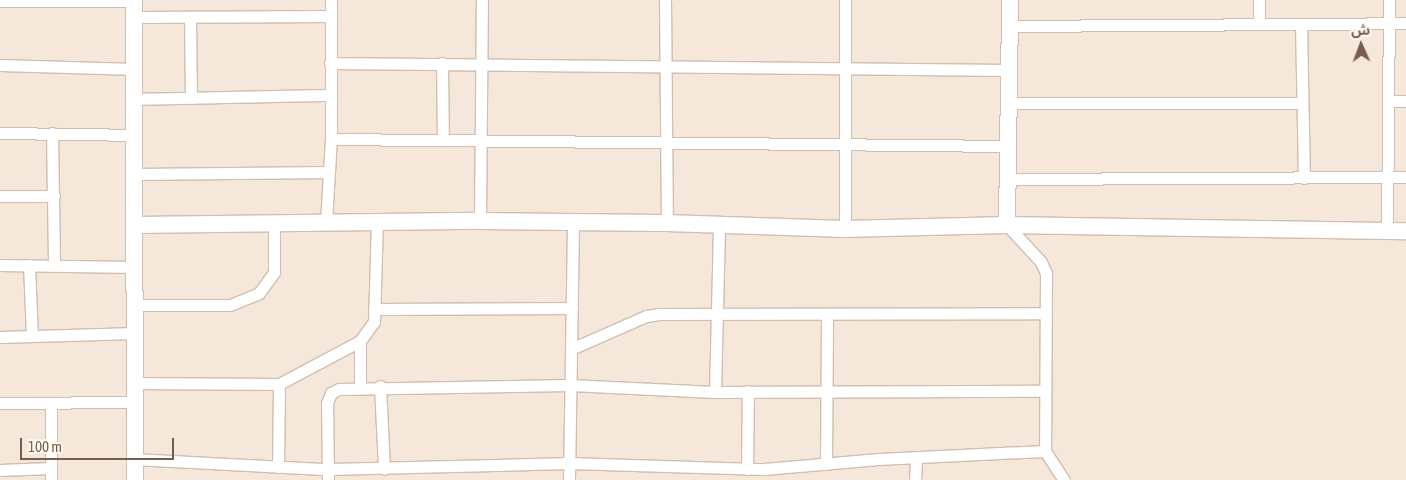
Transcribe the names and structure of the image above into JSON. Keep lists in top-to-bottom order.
{
  "scale_bar": "100 m",
  "north": "top"
}
